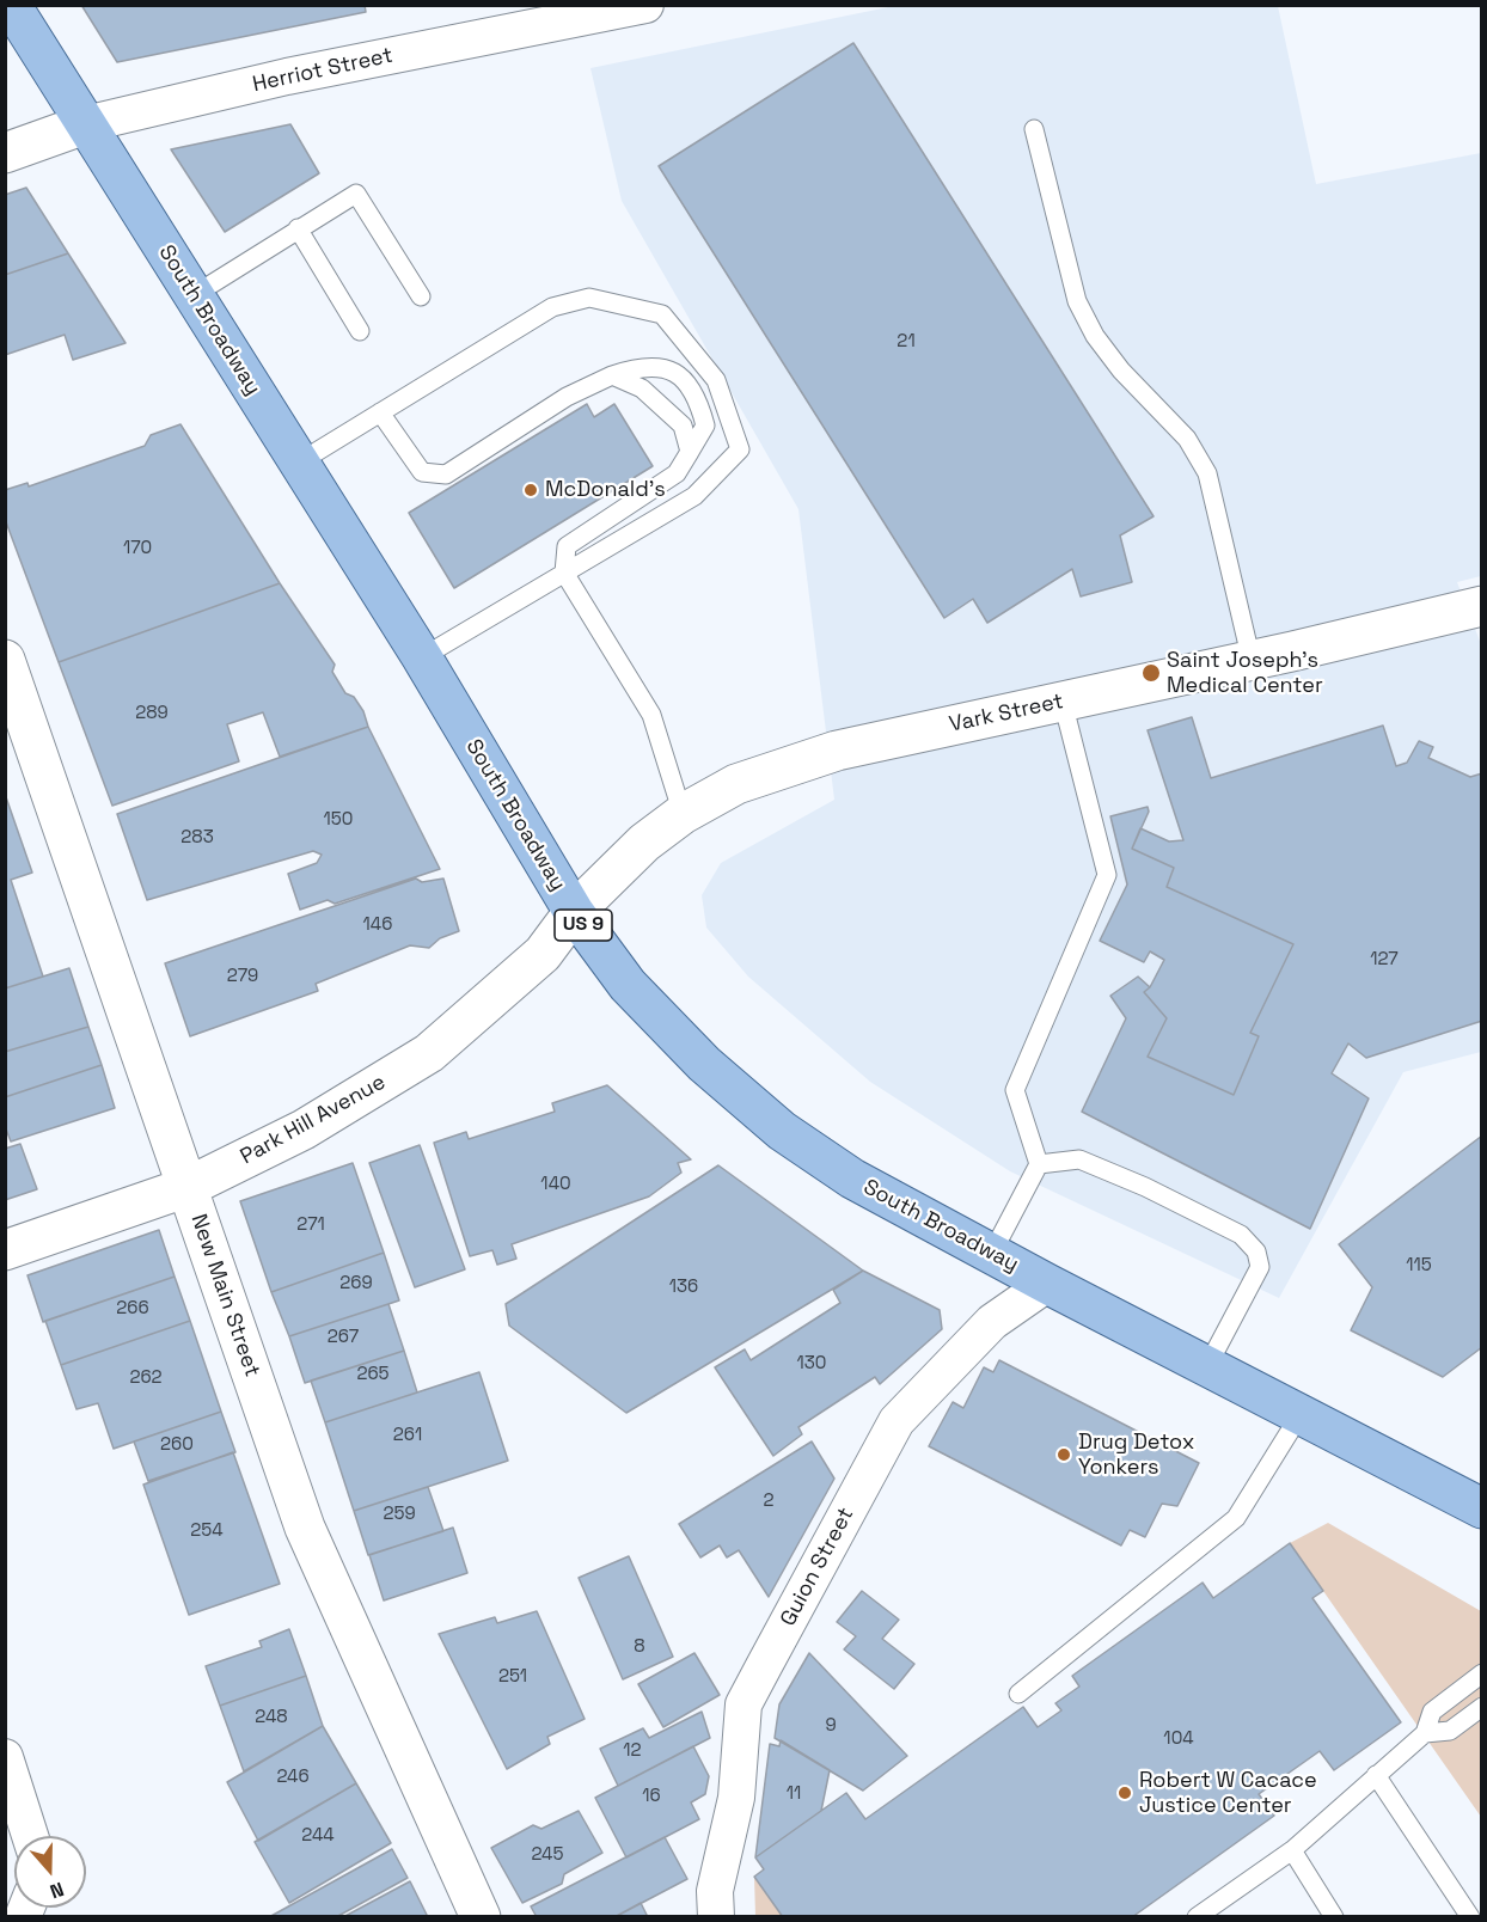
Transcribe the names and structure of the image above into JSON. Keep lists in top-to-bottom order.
{
  "streets": {
    "main road": ["South Broadway", "US 9"],
    "street": [
      "Herriot Street",
      "Vark Street",
      "Park Hill Avenue",
      "New Main Street",
      "Guion Street"
    ]
  },
  "crossings": [
    ["Herriot Street", "South Broadway"],
    ["South Broadway", "Vark Street"],
    ["South Broadway", "Park Hill Avenue"],
    ["South Broadway", "Guion Street"],
    ["Vark Street", "Park Hill Avenue"],
    ["Park Hill Avenue", "New Main Street"]
  ],
  "places": [
    "McDonald's",
    "Saint Joseph's Medical Center",
    "Drug Detox Yonkers",
    "Robert W Cacace Justice Center"
  ],
  "house_numbers": [
    "21",
    "170",
    "289",
    "150",
    "283",
    "146",
    "127",
    "279",
    "140",
    "271",
    "115",
    "269",
    "136",
    "266",
    "267",
    "130",
    "265",
    "262",
    "261",
    "260",
    "2",
    "259",
    "254",
    "8",
    "251",
    "248",
    "9",
    "104",
    "12",
    "246",
    "11",
    "16",
    "244",
    "245"
  ],
  "north": "bottom"
}
